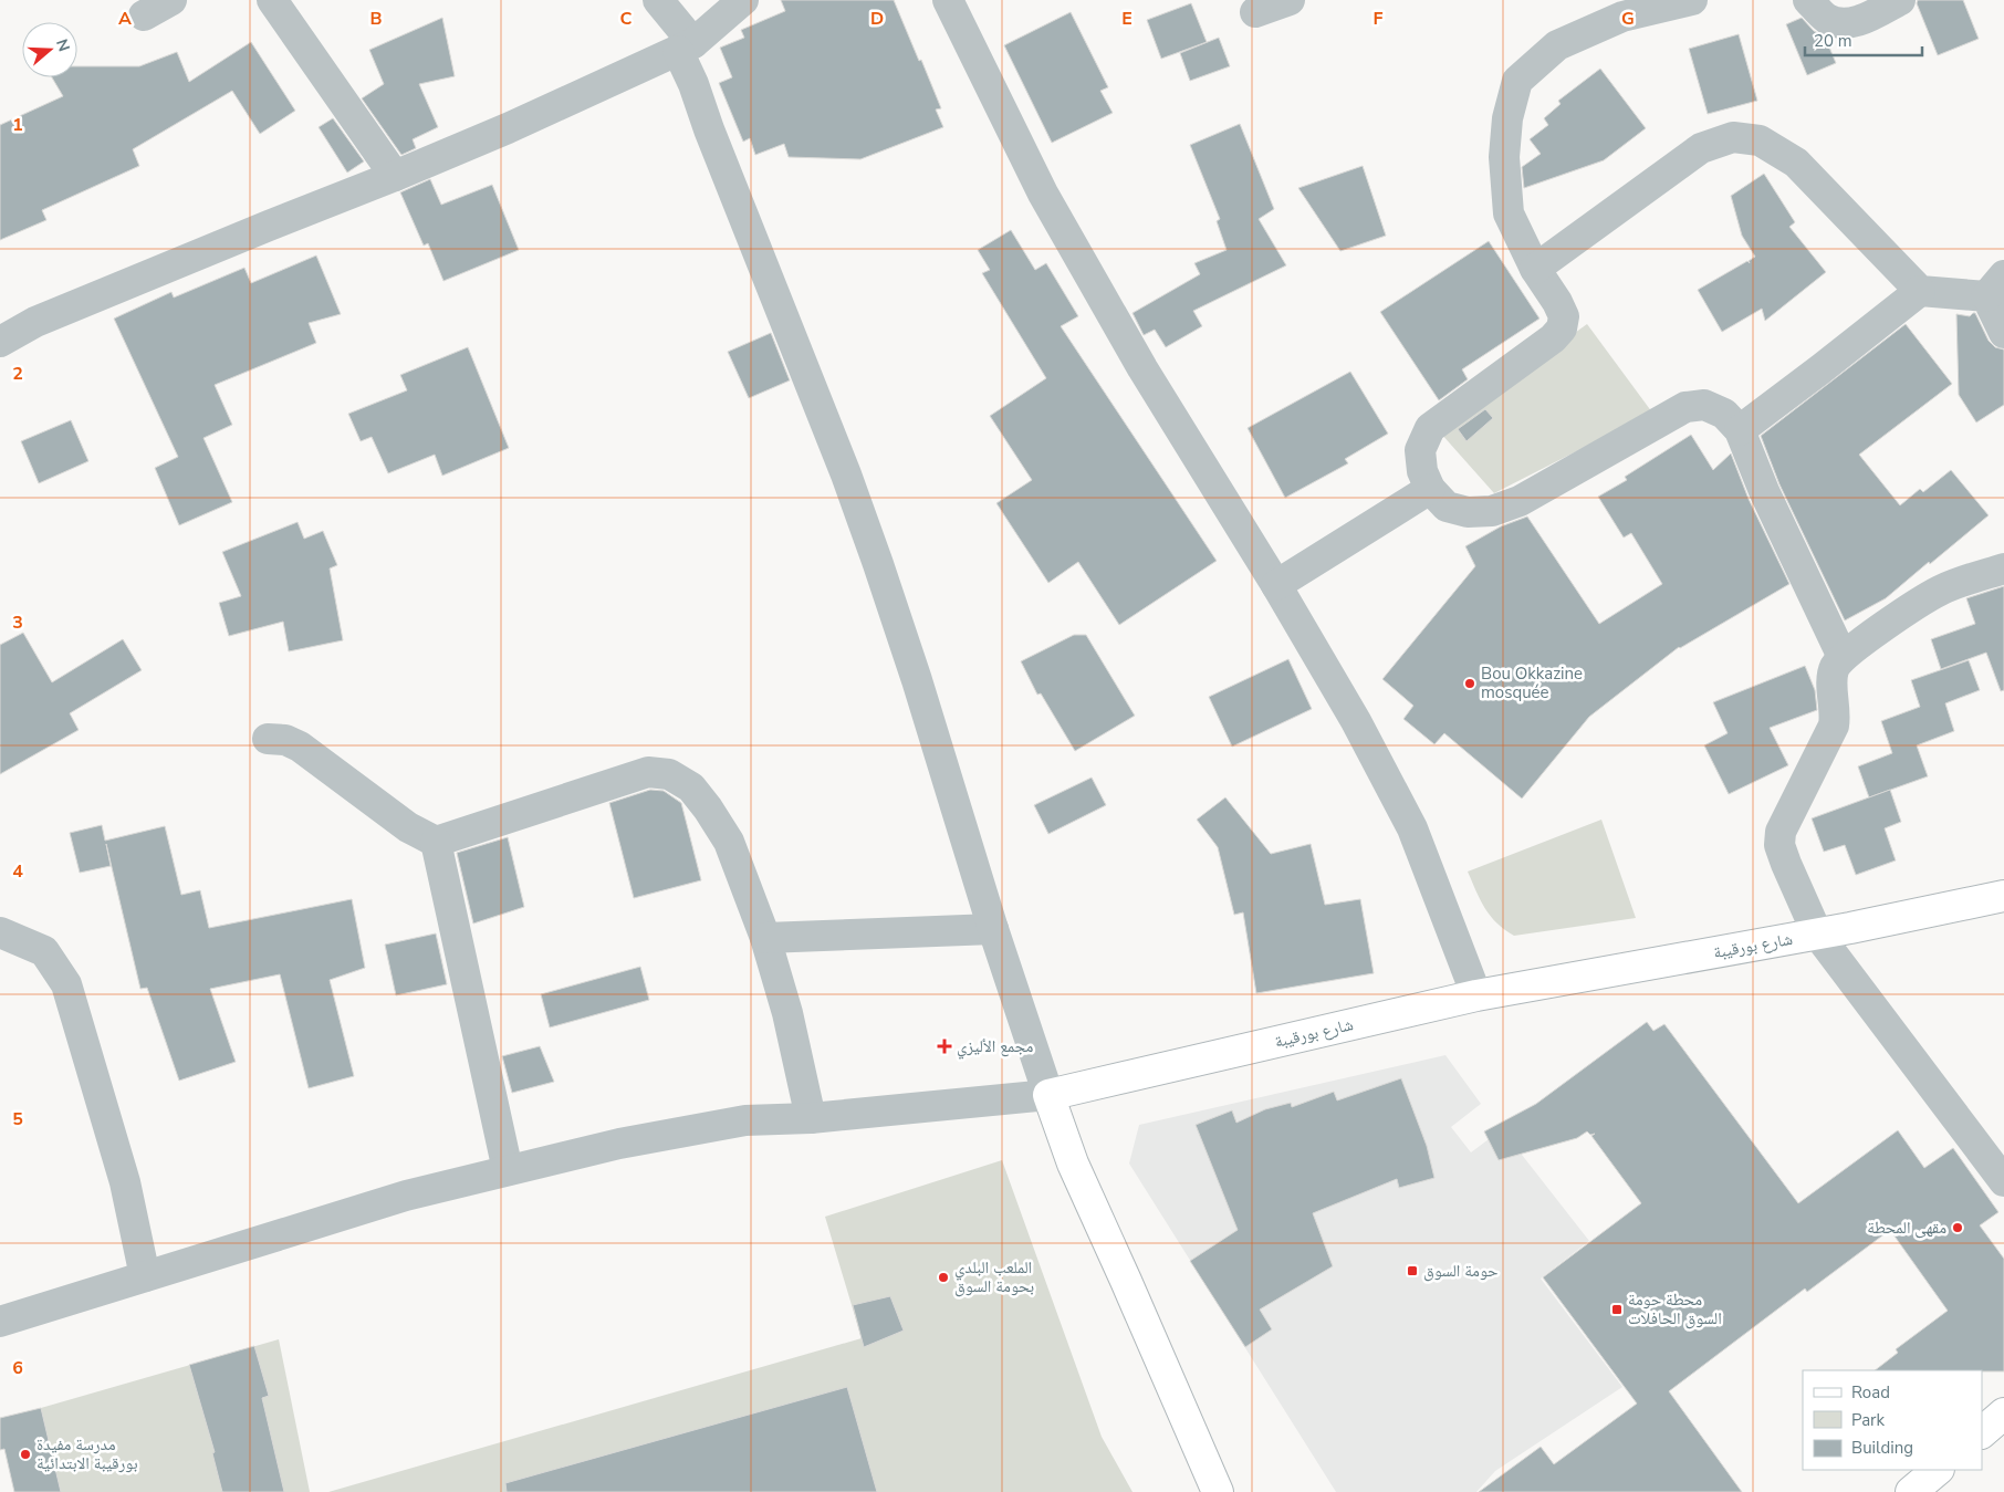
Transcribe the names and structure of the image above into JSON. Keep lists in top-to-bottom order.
{
  "streets": {
    "main road": ["شارع بورقيبة"]
  },
  "places": {
    "other": [
      "Bou Okkazine mosquée",
      "مقهى المحطة",
      "الملعب البلدي بحومة السوق",
      "مدرسة مفيدة بورقيبة الابتدائية"
    ],
    "health": ["مجمع الأليزي"],
    "transit": ["حومة السوق", "محطة حومة السوق الحافلات"]
  },
  "legend": ["Road", "Park", "Building"],
  "scale_bar": "20 m",
  "north": "right",
  "grid": {
    "columns": [
      "A",
      "B",
      "C",
      "D",
      "E",
      "F",
      "G"
    ],
    "rows": [
      "1",
      "2",
      "3",
      "4",
      "5",
      "6"
    ]
  }
}
